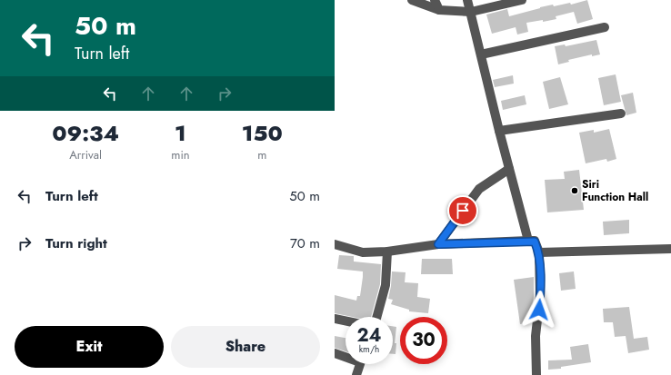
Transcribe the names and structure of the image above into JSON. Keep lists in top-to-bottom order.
{
  "places": ["Siri Function Hall"],
  "page": {
    "turn": ["50 m", "Turn left"],
    "eta": [
      "09:34",
      "Arrival",
      "1",
      "min",
      "150",
      "m"
    ],
    "list": [
      {
        "name": "Turn left",
        "value": "50 m"
      },
      {
        "name": "Turn right",
        "value": "70 m"
      }
    ],
    "speed": "24 km/h",
    "limit": "30",
    "buttons": ["Exit", "Share"]
  }
}
